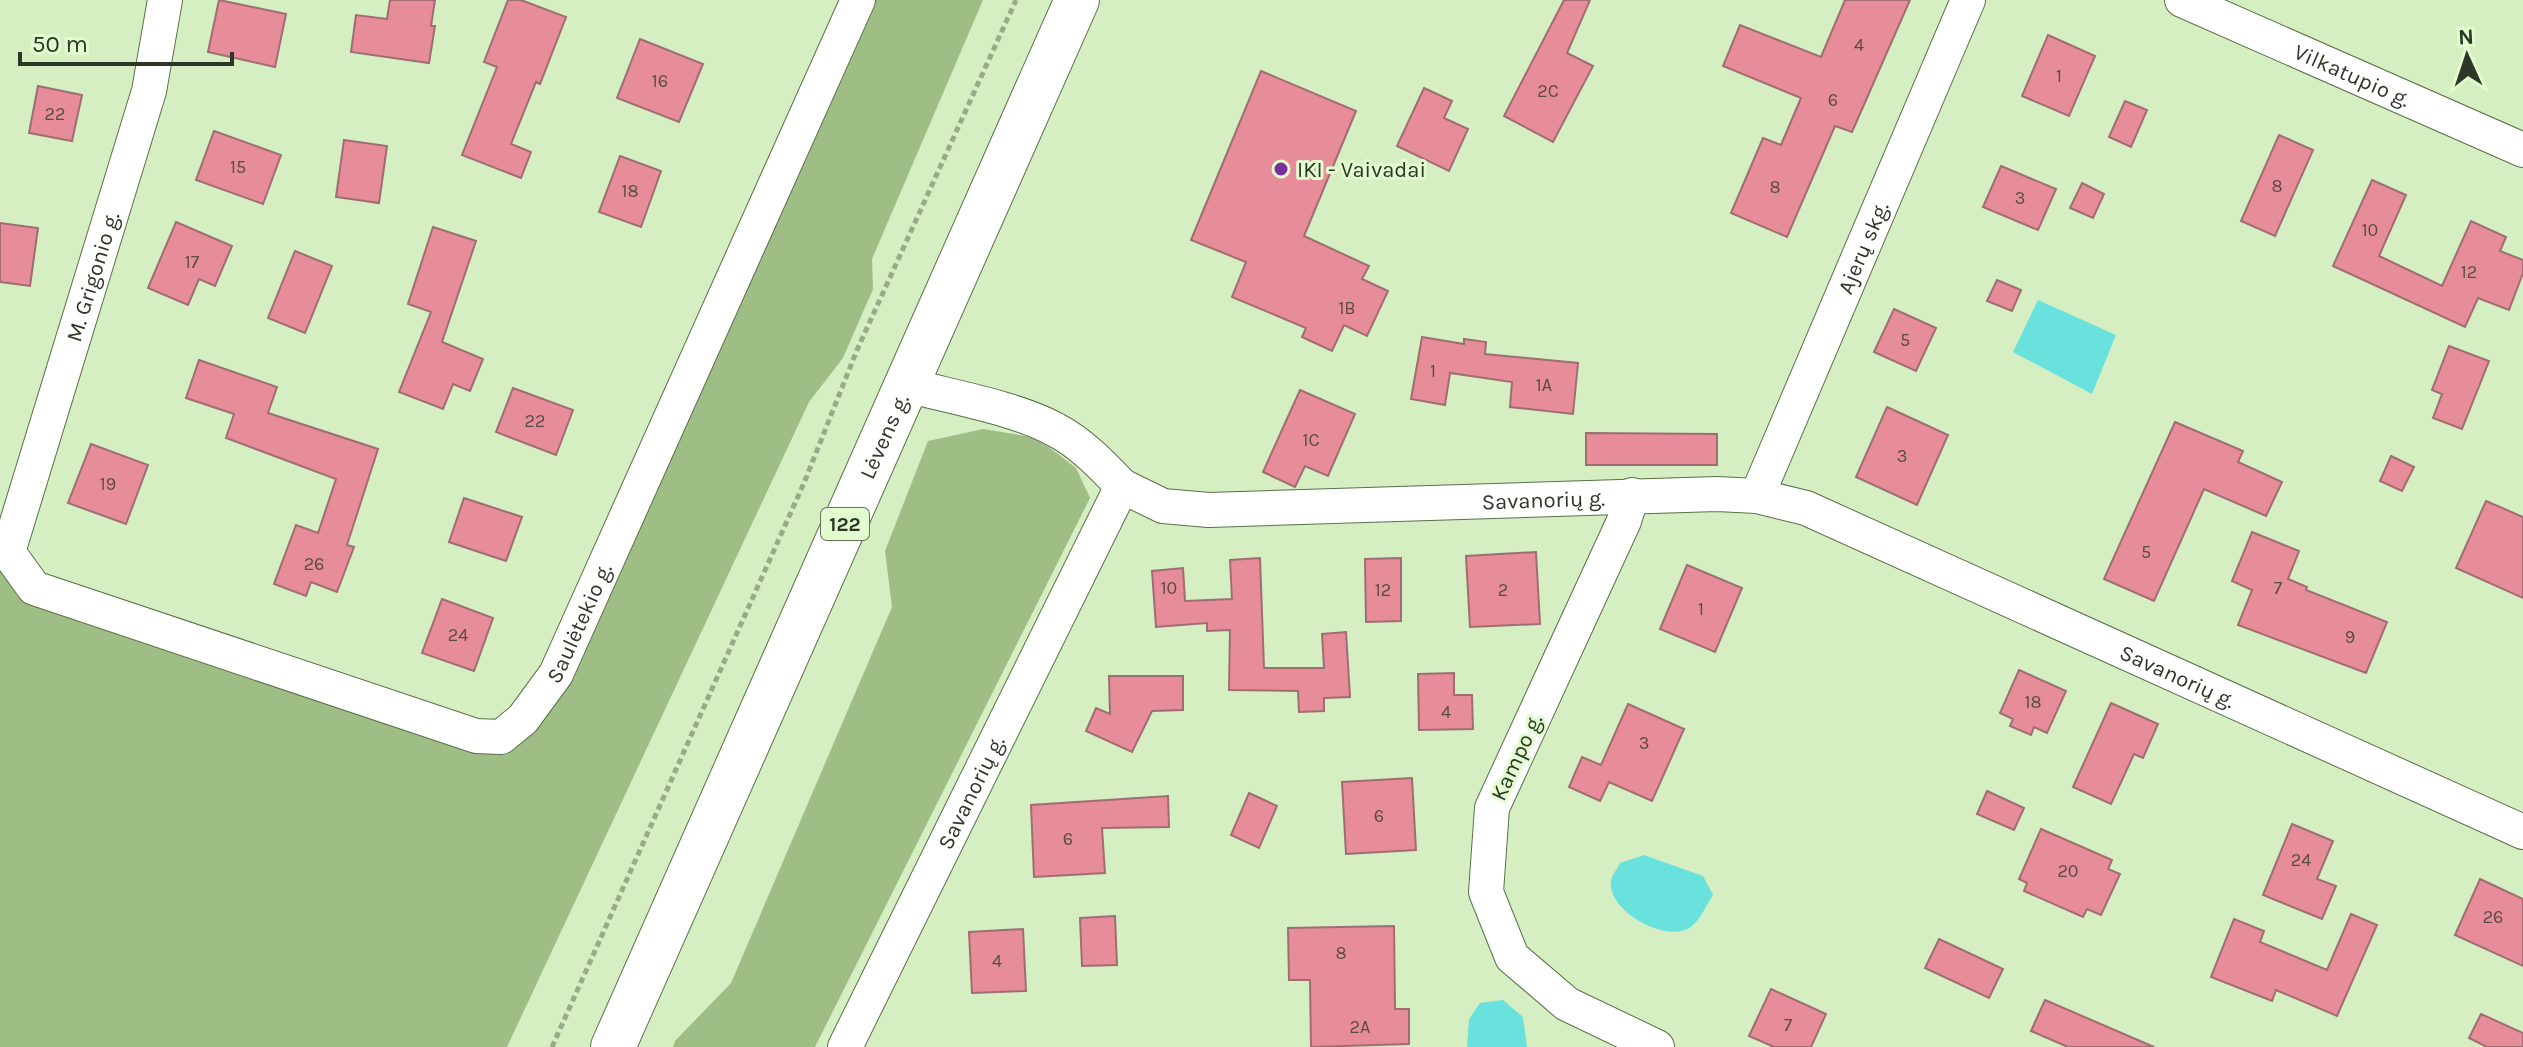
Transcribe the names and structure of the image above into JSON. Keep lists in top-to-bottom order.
{
  "streets": {
    "main road": ["Lėvens g.", "122"],
    "street": [
      "Vilkatupio g.",
      "Ajerų skg.",
      "M. Grigonio g.",
      "Savanorių g.",
      "Saulėtekio g.",
      "Kampo g."
    ]
  },
  "crossings": [
    ["Ajerų skg.", "Savanorių g."],
    ["M. Grigonio g.", "Saulėtekio g."],
    ["Savanorių g.", "Kampo g."]
  ],
  "places": ["IKI - Vaivadai"],
  "house_numbers": [
    "4",
    "1",
    "16",
    "2C",
    "6",
    "22",
    "15",
    "8",
    "8",
    "18",
    "3",
    "10",
    "17",
    "12",
    "1B",
    "5",
    "1",
    "1A",
    "22",
    "1C",
    "3",
    "19",
    "5",
    "26",
    "10",
    "7",
    "12",
    "2",
    "1",
    "24",
    "9",
    "18",
    "4",
    "3",
    "6",
    "6",
    "24",
    "20",
    "26",
    "8",
    "4",
    "7",
    "2A"
  ],
  "scale_bar": "50 m",
  "north": "top"
}
